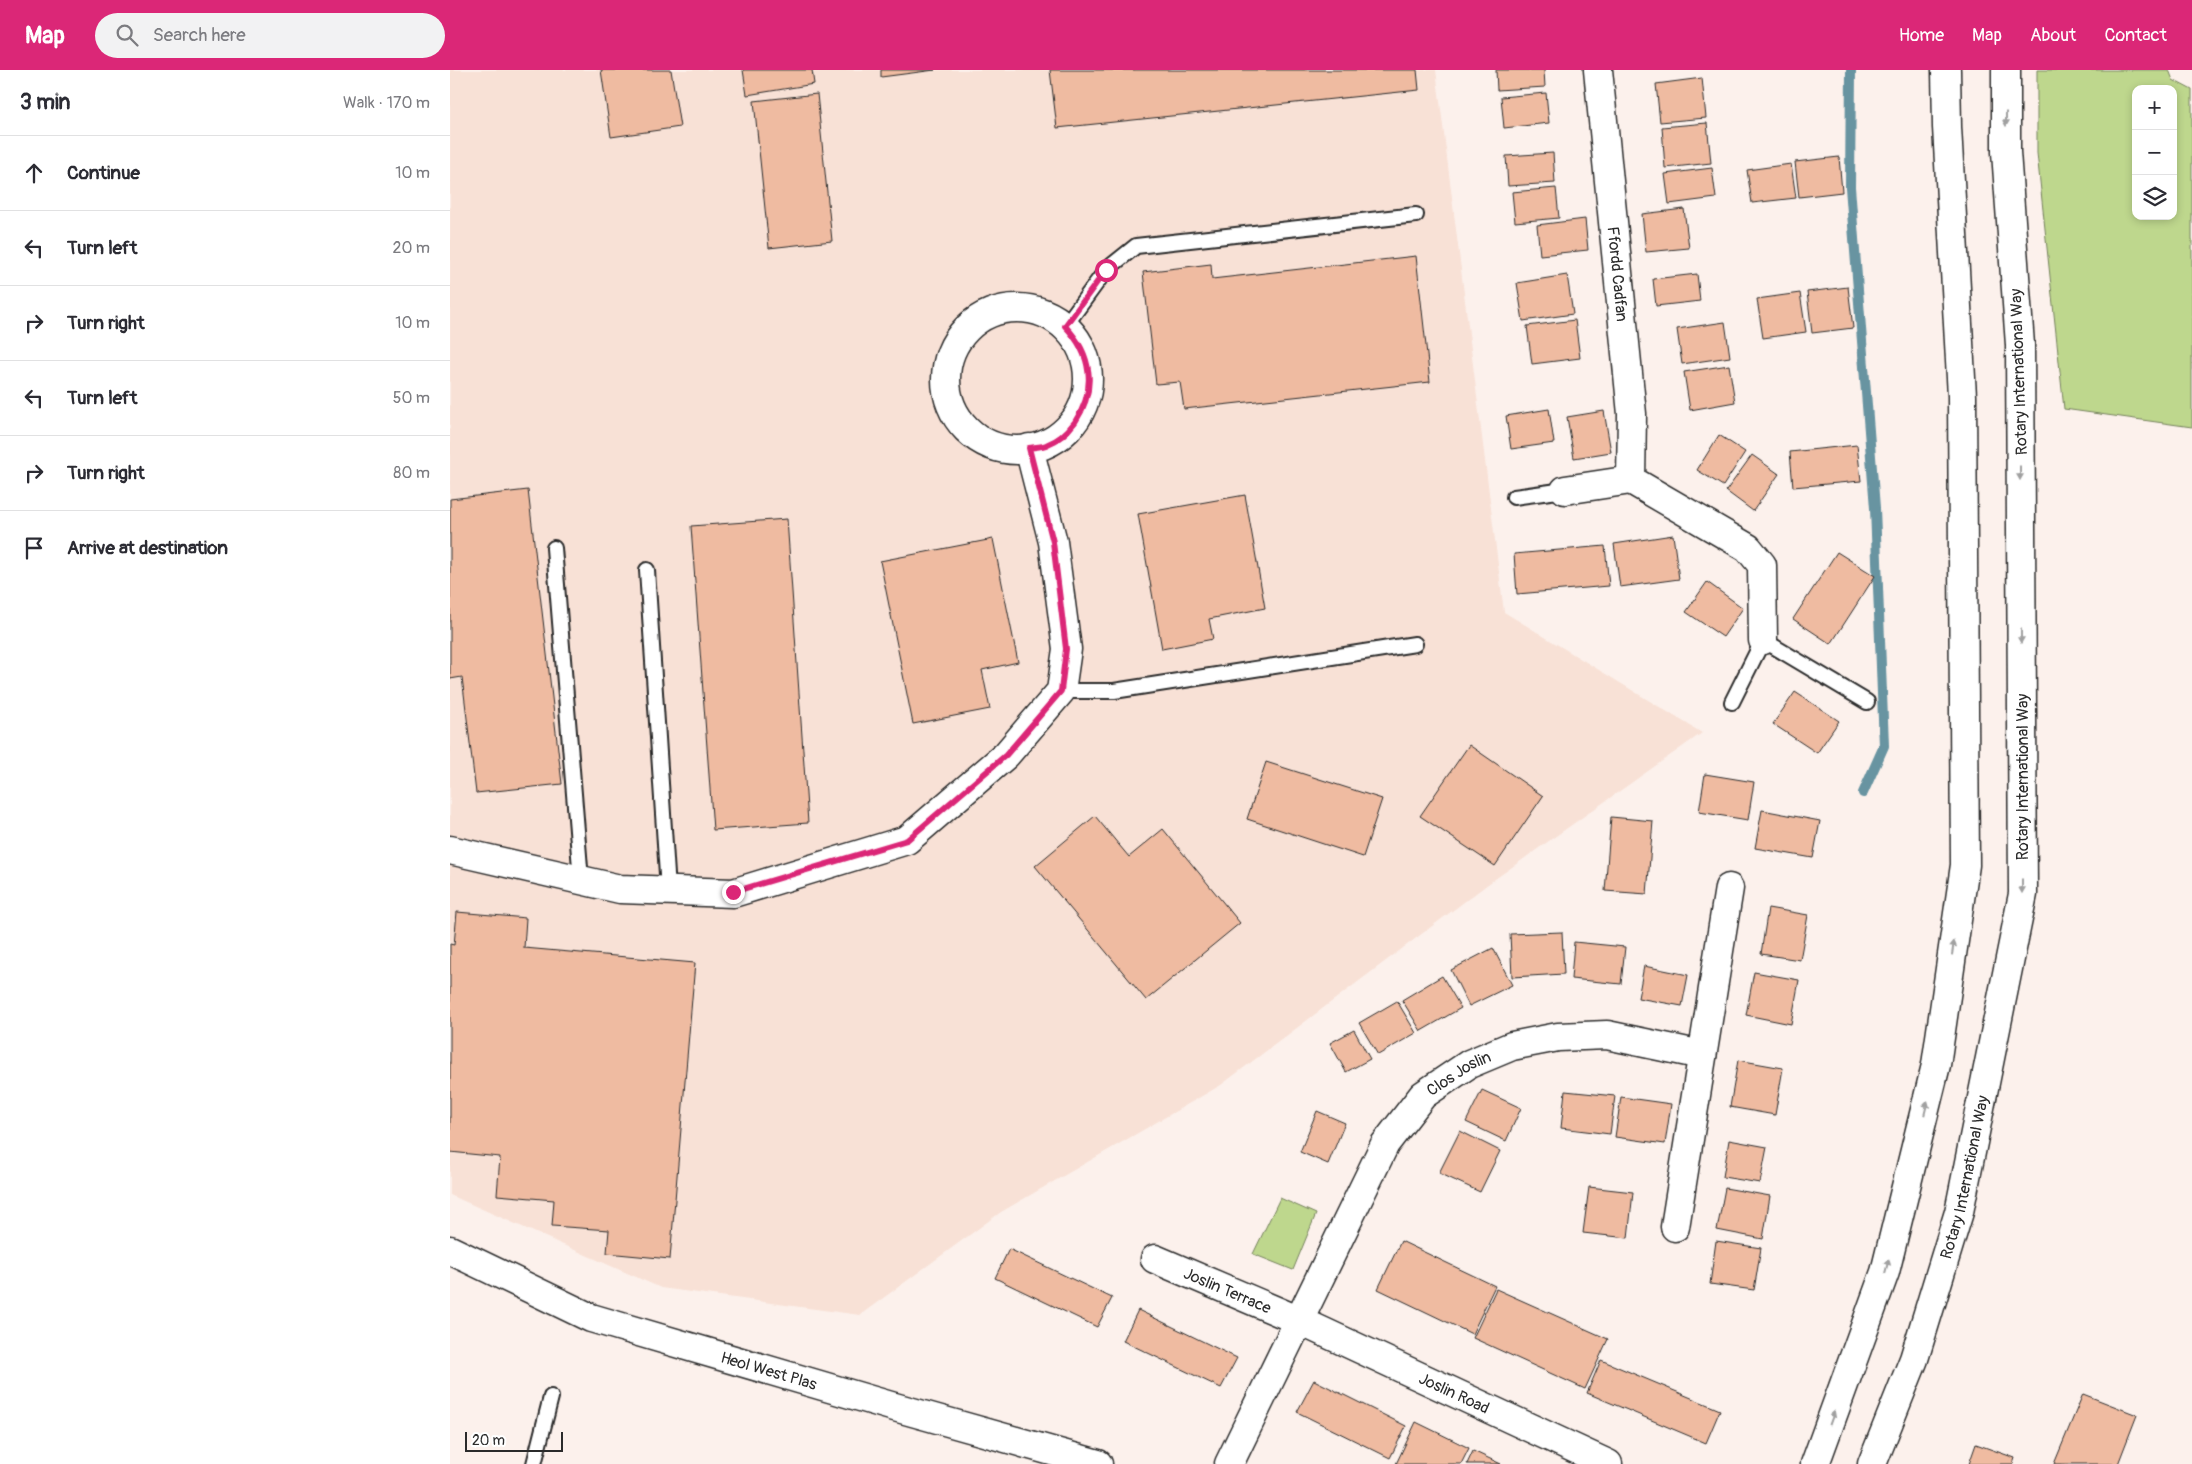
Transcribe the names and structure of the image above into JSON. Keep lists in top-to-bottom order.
{
  "streets": {
    "street": [
      "Ffordd Cadfan",
      "Rotary International Way",
      "Clos Joslin",
      "Joslin Terrace",
      "Heol West Plas",
      "Joslin Road"
    ]
  },
  "crossings": [
    ["Clos Joslin", "Joslin Terrace"],
    ["Clos Joslin", "Joslin Road"],
    ["Joslin Terrace", "Joslin Road"]
  ],
  "scale_bar": "20 m",
  "page": {
    "header": "Map",
    "search": "Search here",
    "nav": [
      "Home",
      "Map",
      "About",
      "Contact"
    ],
    "heading": ["3 min", "Walk · 170 m"],
    "map_buttons": ["+", "−"],
    "list": [
      ["Continue", "10 m"],
      ["Turn left", "20 m"],
      ["Turn right", "10 m"],
      ["Turn left", "50 m"],
      ["Turn right", "80 m"],
      "Arrive at destination"
    ],
    "scale": "20 m"
  }
}
